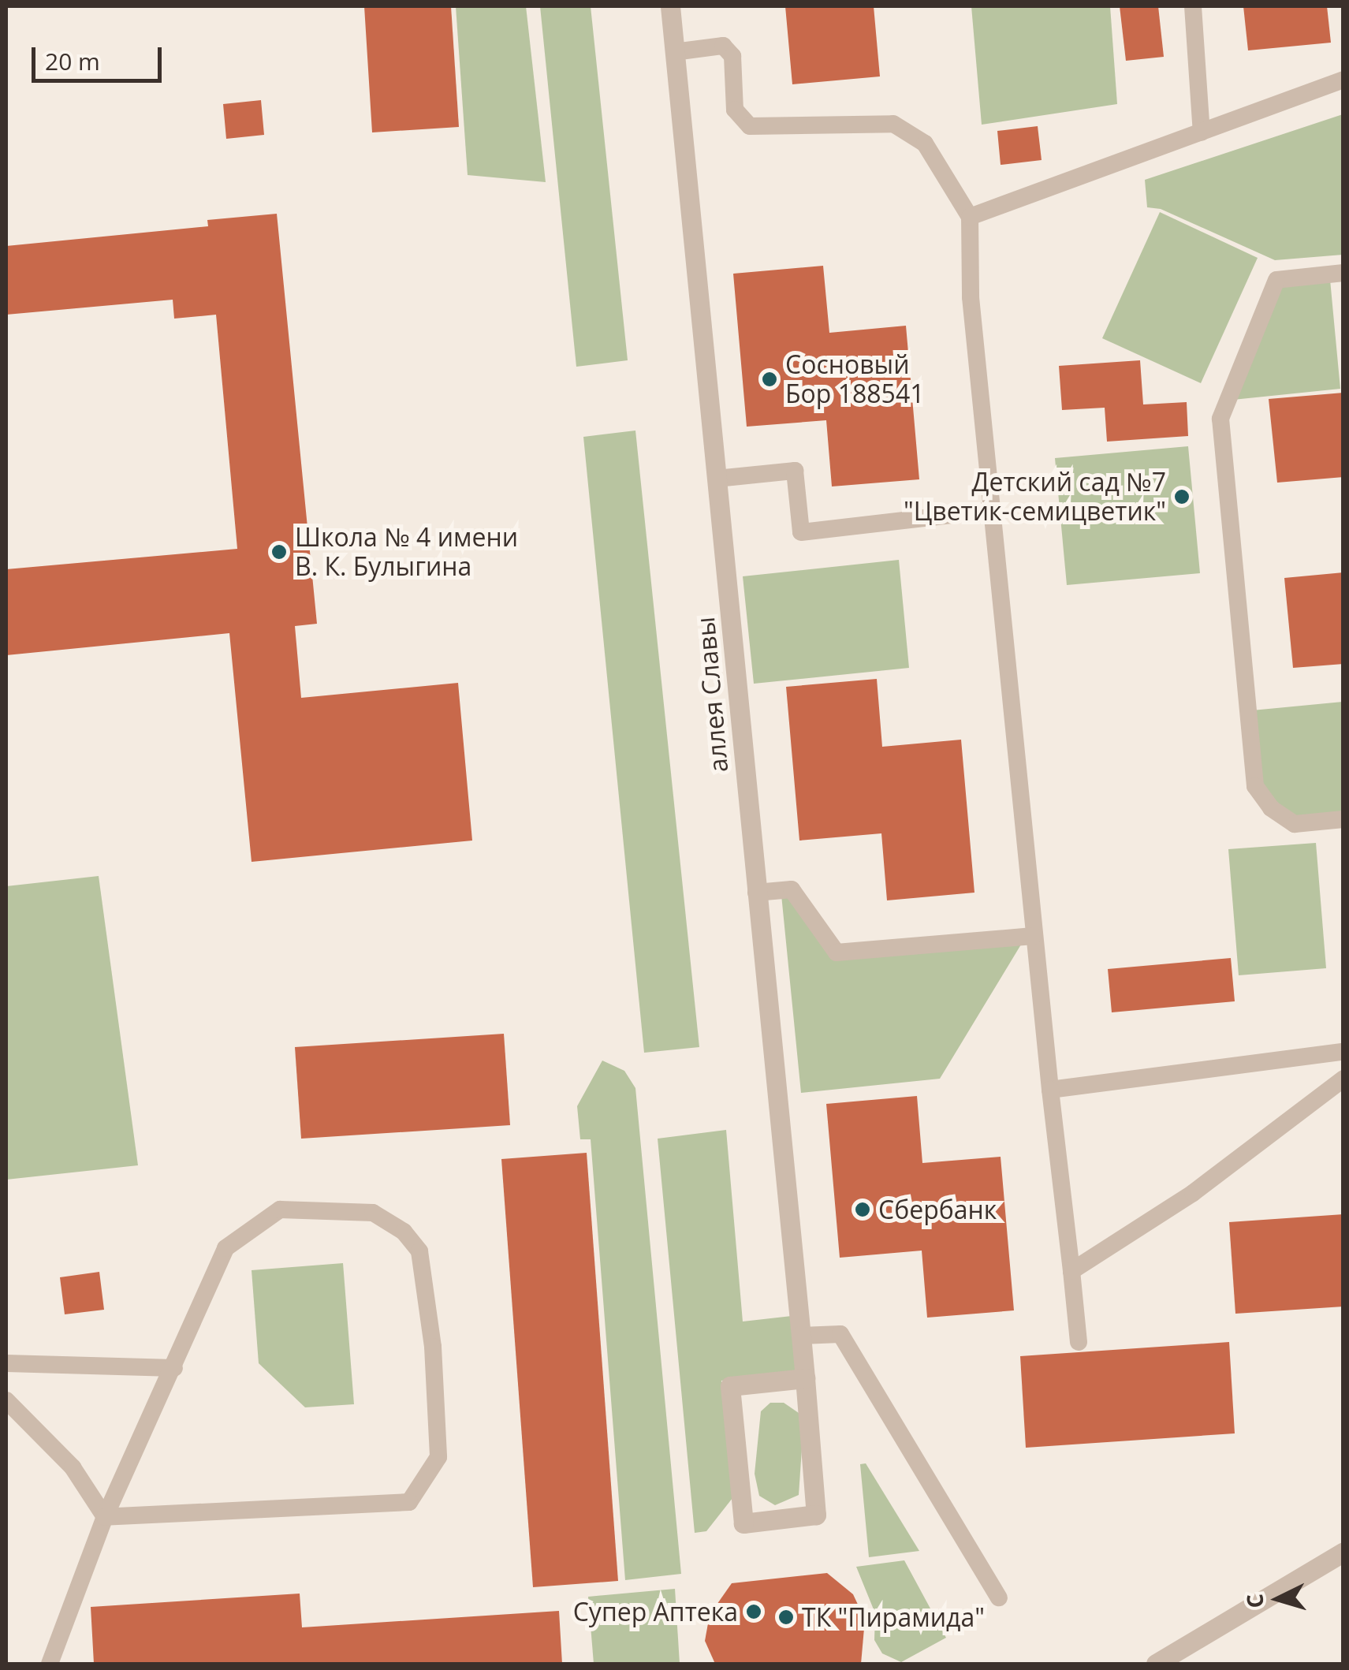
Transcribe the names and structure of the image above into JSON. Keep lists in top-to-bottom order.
{
  "streets": {
    "street": ["аллея Славы"]
  },
  "places": [
    "Сосновый Бор 188541",
    "Детский сад №7 \"Цветик-семицветик\"",
    "Школа № 4 имени В. К. Булыгина",
    "Сбербанк",
    "Супер Аптека",
    "ТК \"Пирамида\""
  ],
  "scale_bar": "20 m",
  "north": "left"
}
